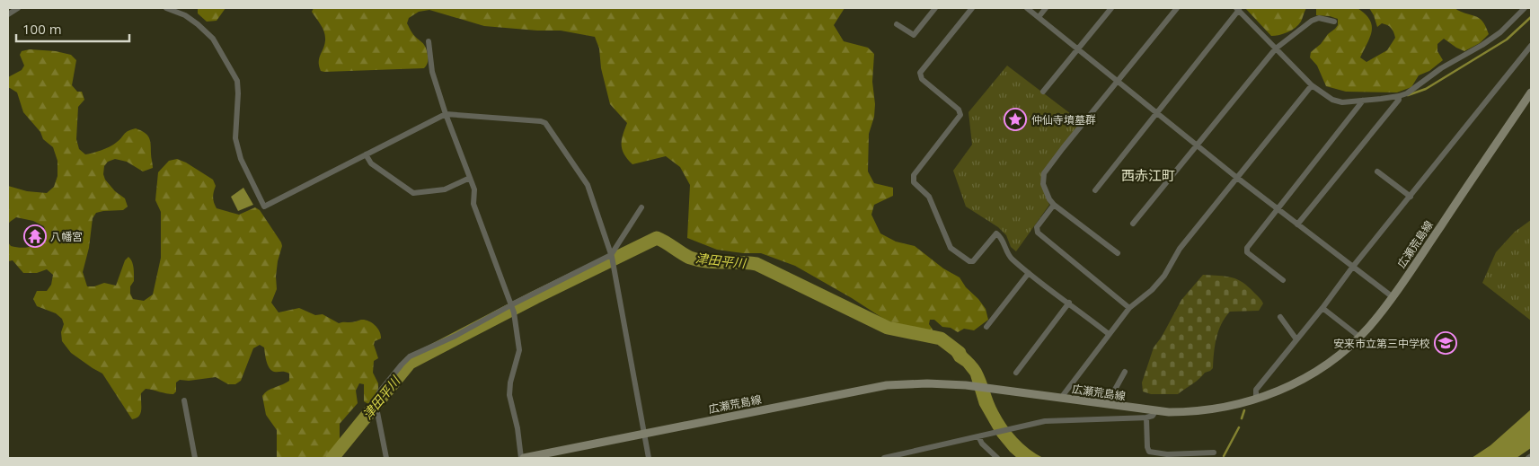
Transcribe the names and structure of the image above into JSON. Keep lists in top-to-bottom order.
{
  "streets": {
    "main road": ["広瀬荒島線"]
  },
  "districts": ["西赤江町"],
  "water": ["津田平川"],
  "places": {
    "place": ["仲仙寺墳墓群"],
    "temple": ["八幡宮"],
    "school or university": ["安来市立第三中学校"]
  },
  "scale_bar": "100 m"
}
